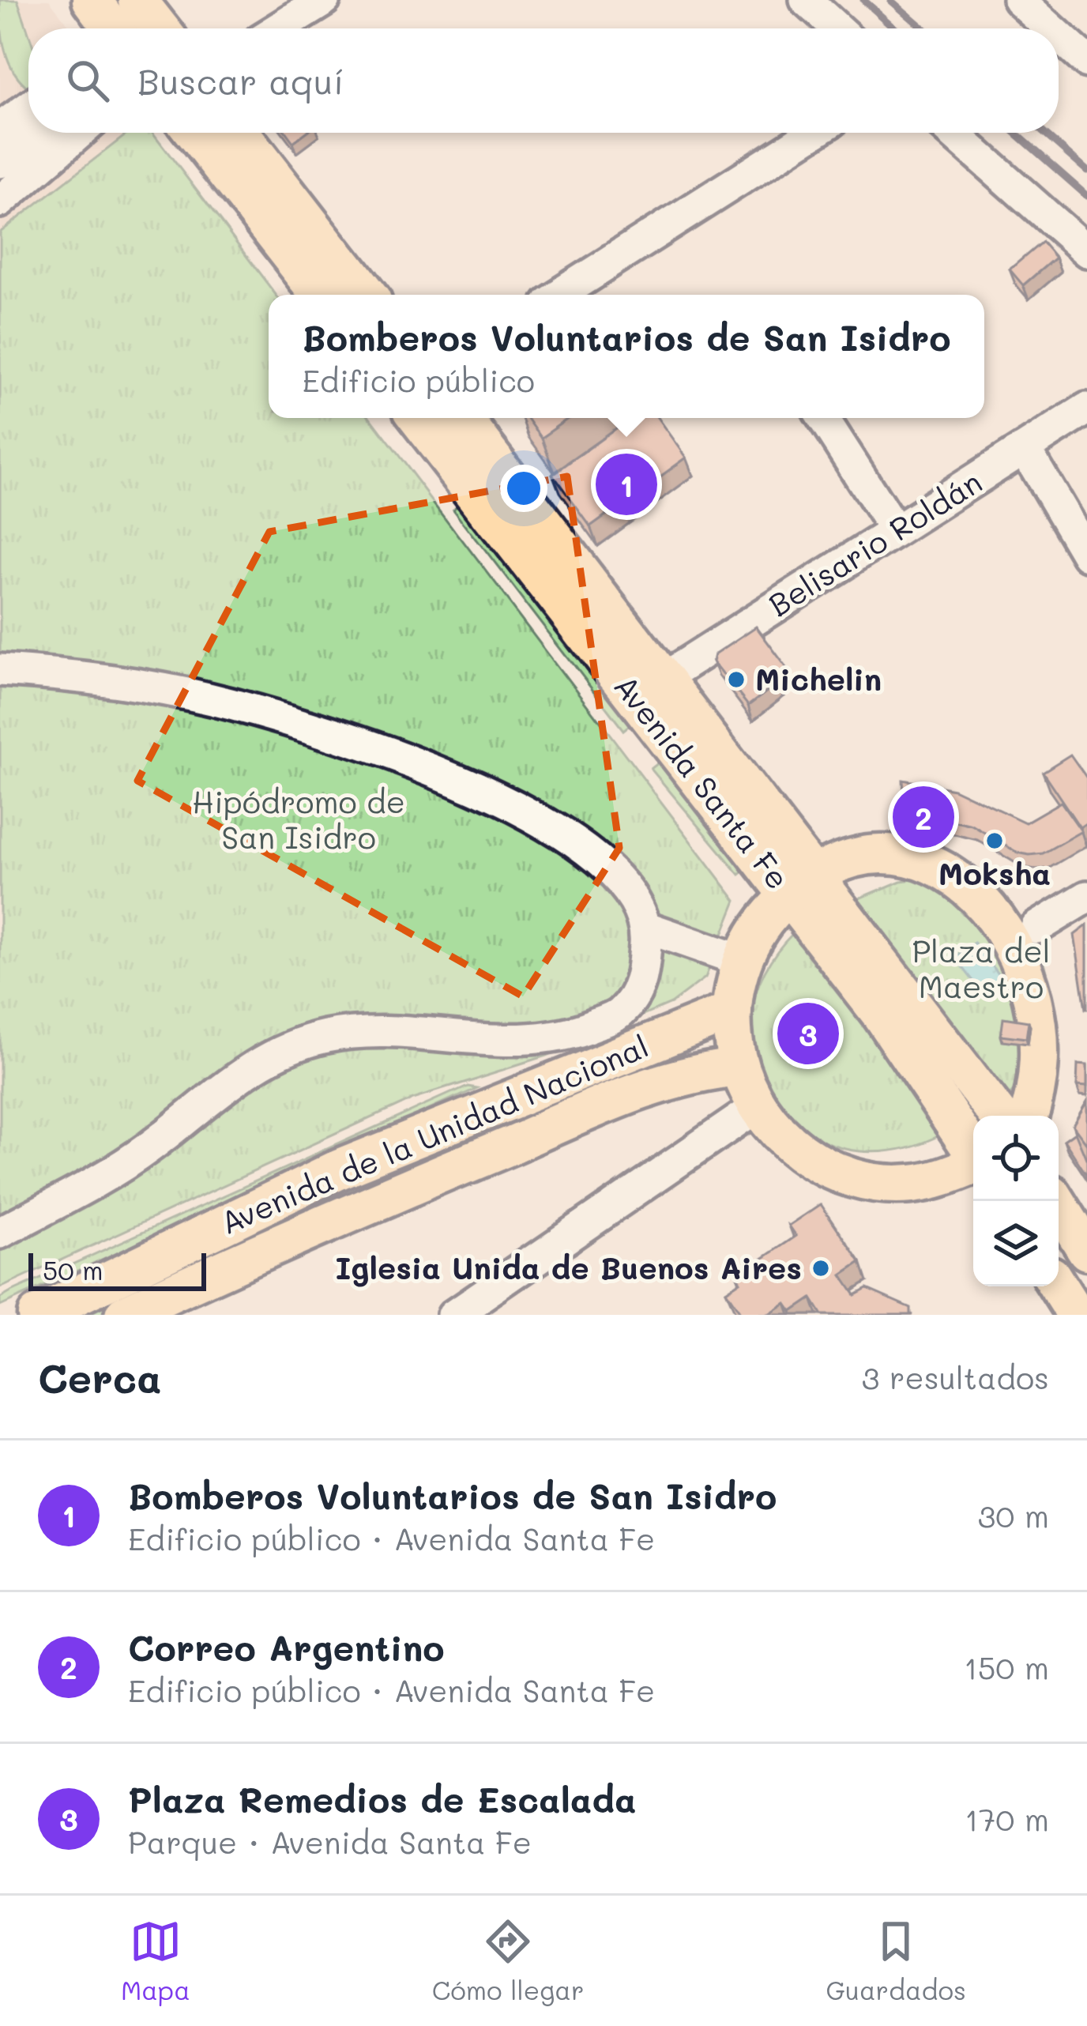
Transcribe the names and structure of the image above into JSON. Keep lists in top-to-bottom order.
{
  "streets": {
    "main road": ["Avenida Santa Fe", "Avenida de la Unidad Nacional"],
    "street": ["Belisario Roldán"]
  },
  "crossings": [
    ["Belisario Roldán", "Avenida Santa Fe"]
  ],
  "parks": ["Hipódromo de San Isidro", "Plaza del Maestro"],
  "places": ["Michelin", "Moksha", "Iglesia Unida de Buenos Aires"],
  "scale_bar": "50 m",
  "page": {
    "search": "Buscar aquí",
    "popup": ["Bomberos Voluntarios de San Isidro", "Edificio público"],
    "pins": ["1", "2", "3"],
    "scale": "50 m",
    "heading": ["Cerca", "3 resultados"],
    "list": [
      {
        "mark": "1",
        "name": "Bomberos Voluntarios de San Isidro",
        "note": "Edificio público · Avenida Santa Fe",
        "value": "30 m"
      },
      {
        "mark": "2",
        "name": "Correo Argentino",
        "note": "Edificio público · Avenida Santa Fe",
        "value": "150 m"
      },
      {
        "mark": "3",
        "name": "Plaza Remedios de Escalada",
        "note": "Parque · Avenida Santa Fe",
        "value": "170 m"
      }
    ],
    "nav": ["Mapa", "Cómo llegar", "Guardados"]
  }
}
